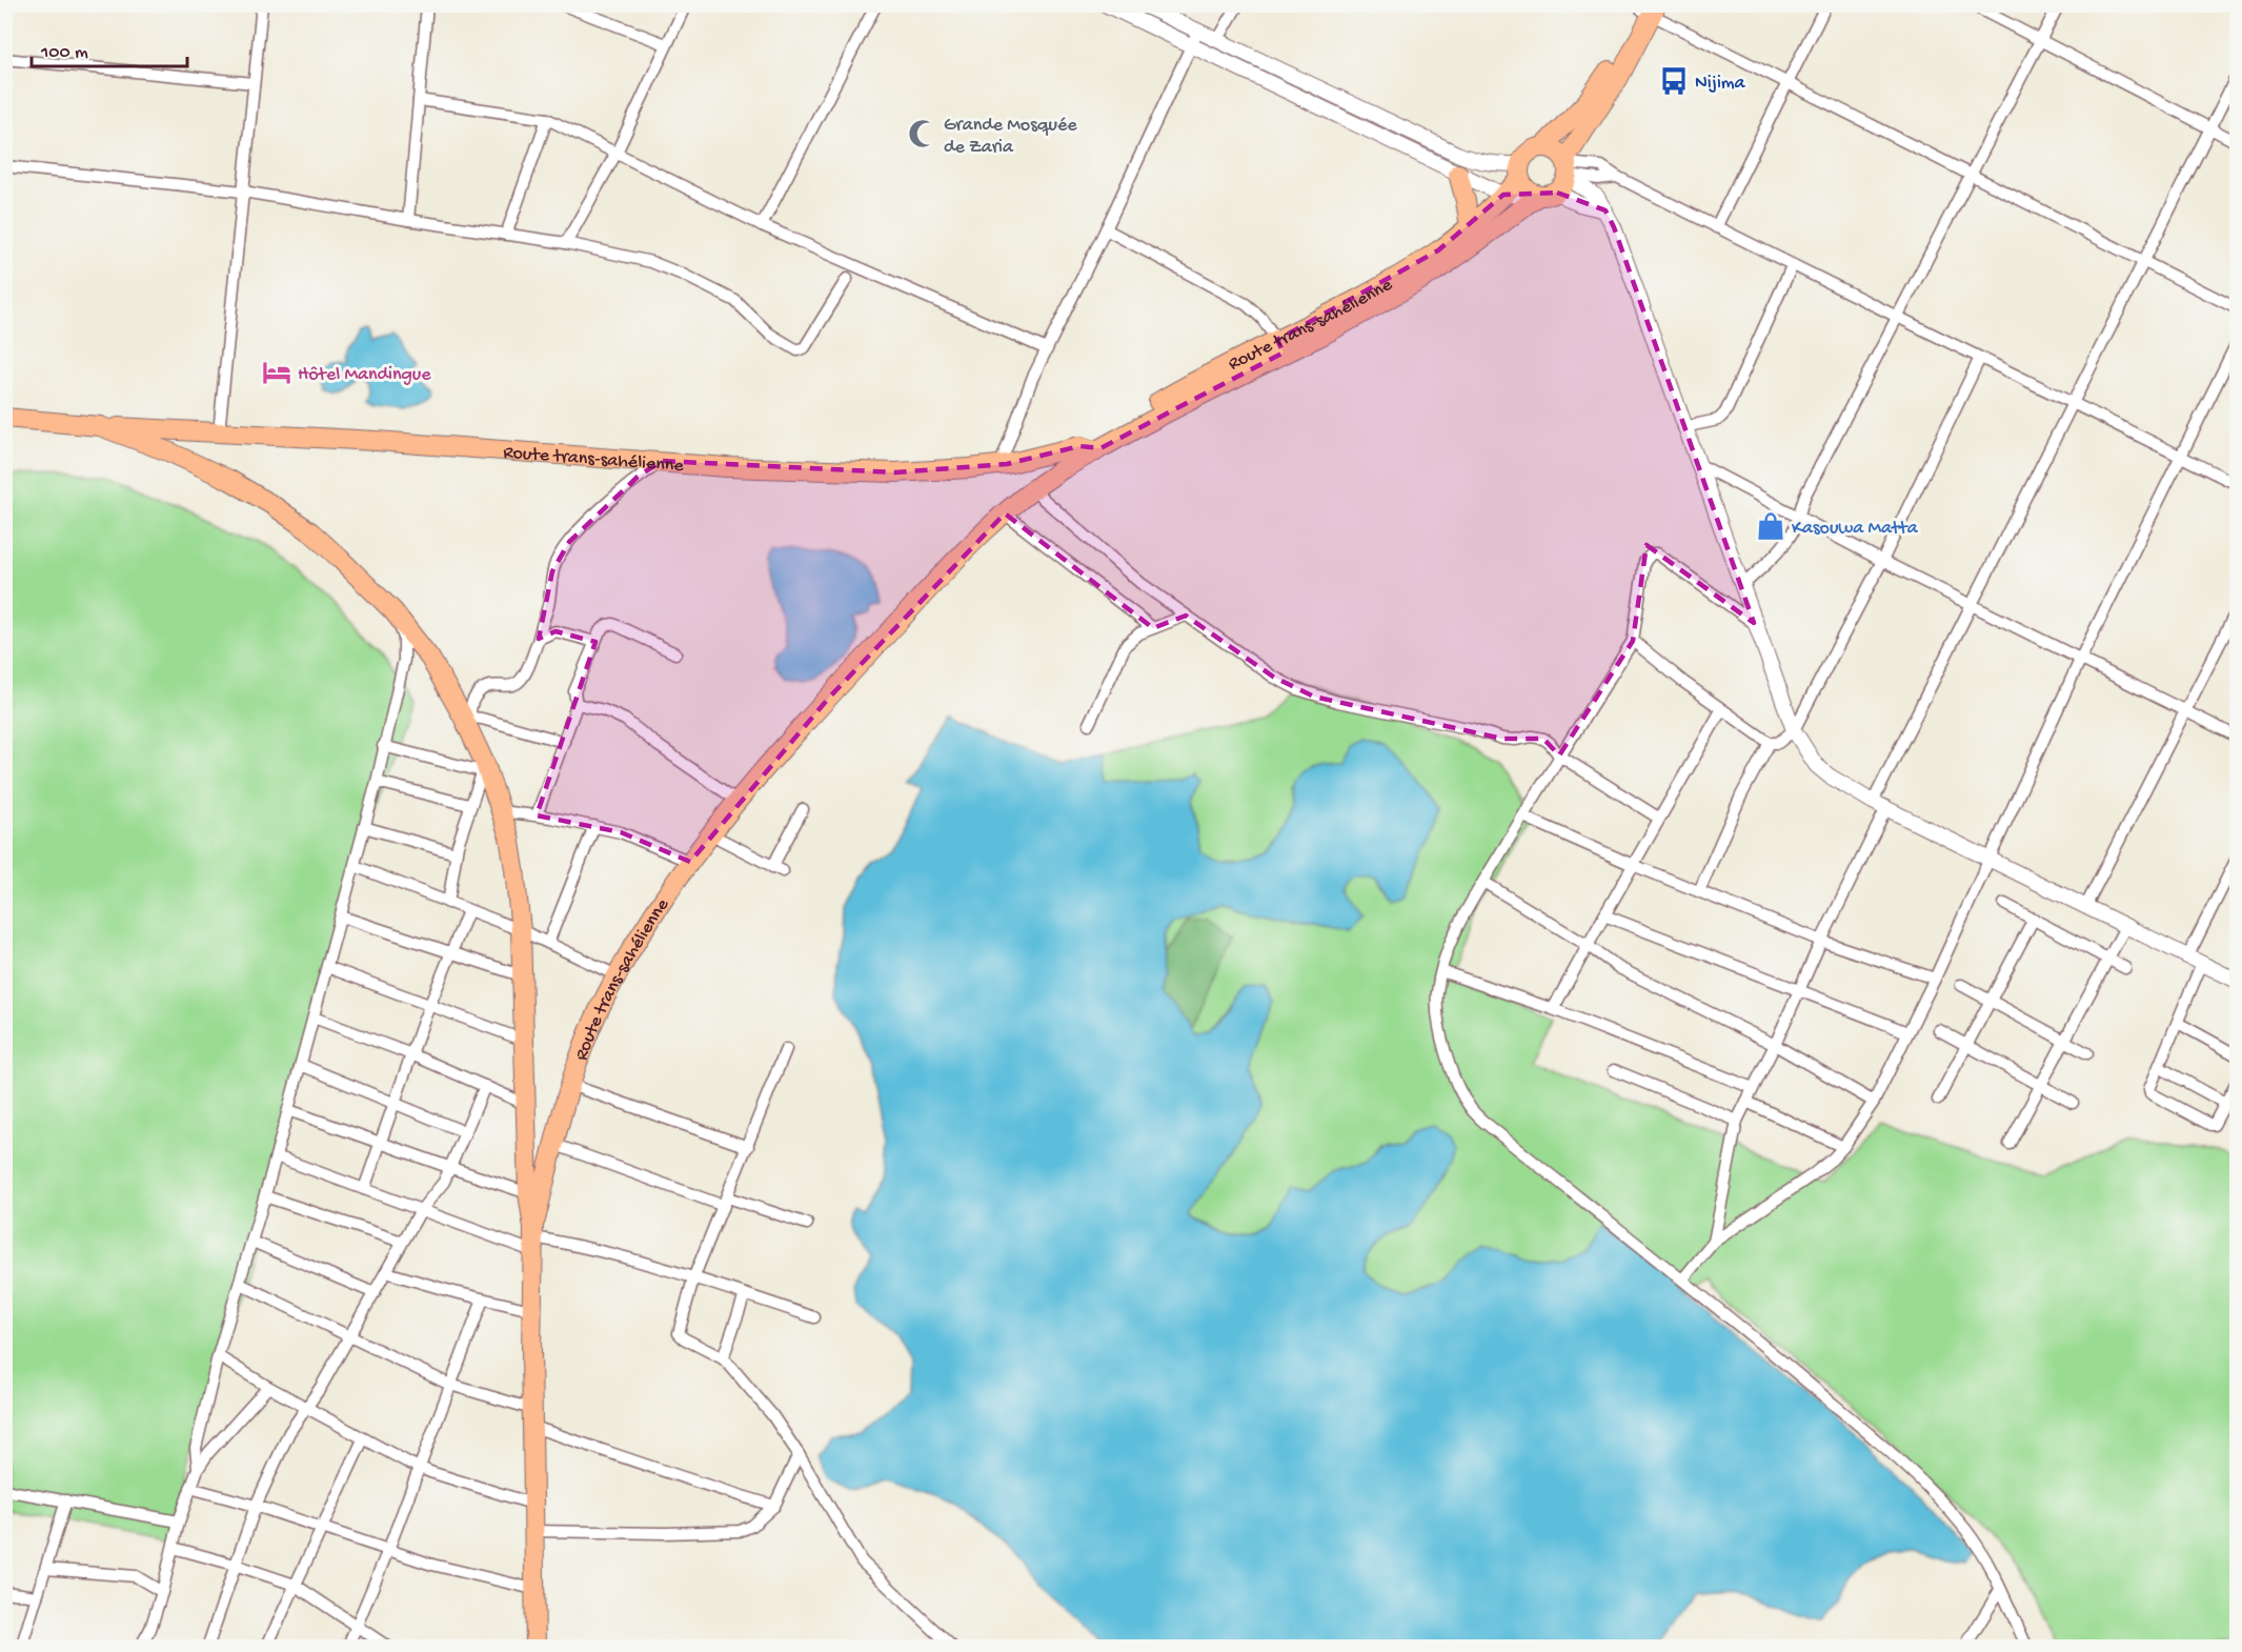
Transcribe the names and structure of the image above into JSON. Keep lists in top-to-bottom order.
{
  "streets": {
    "highway": ["Route trans-sahélienne"]
  },
  "places": {
    "bus stop": ["Nijima"],
    "mosque": ["Grande Mosquée de Zaria"],
    "hotel": ["Hôtel Mandingue"],
    "shop": ["Kasouwa Matta"]
  },
  "scale_bar": "100 m"
}
